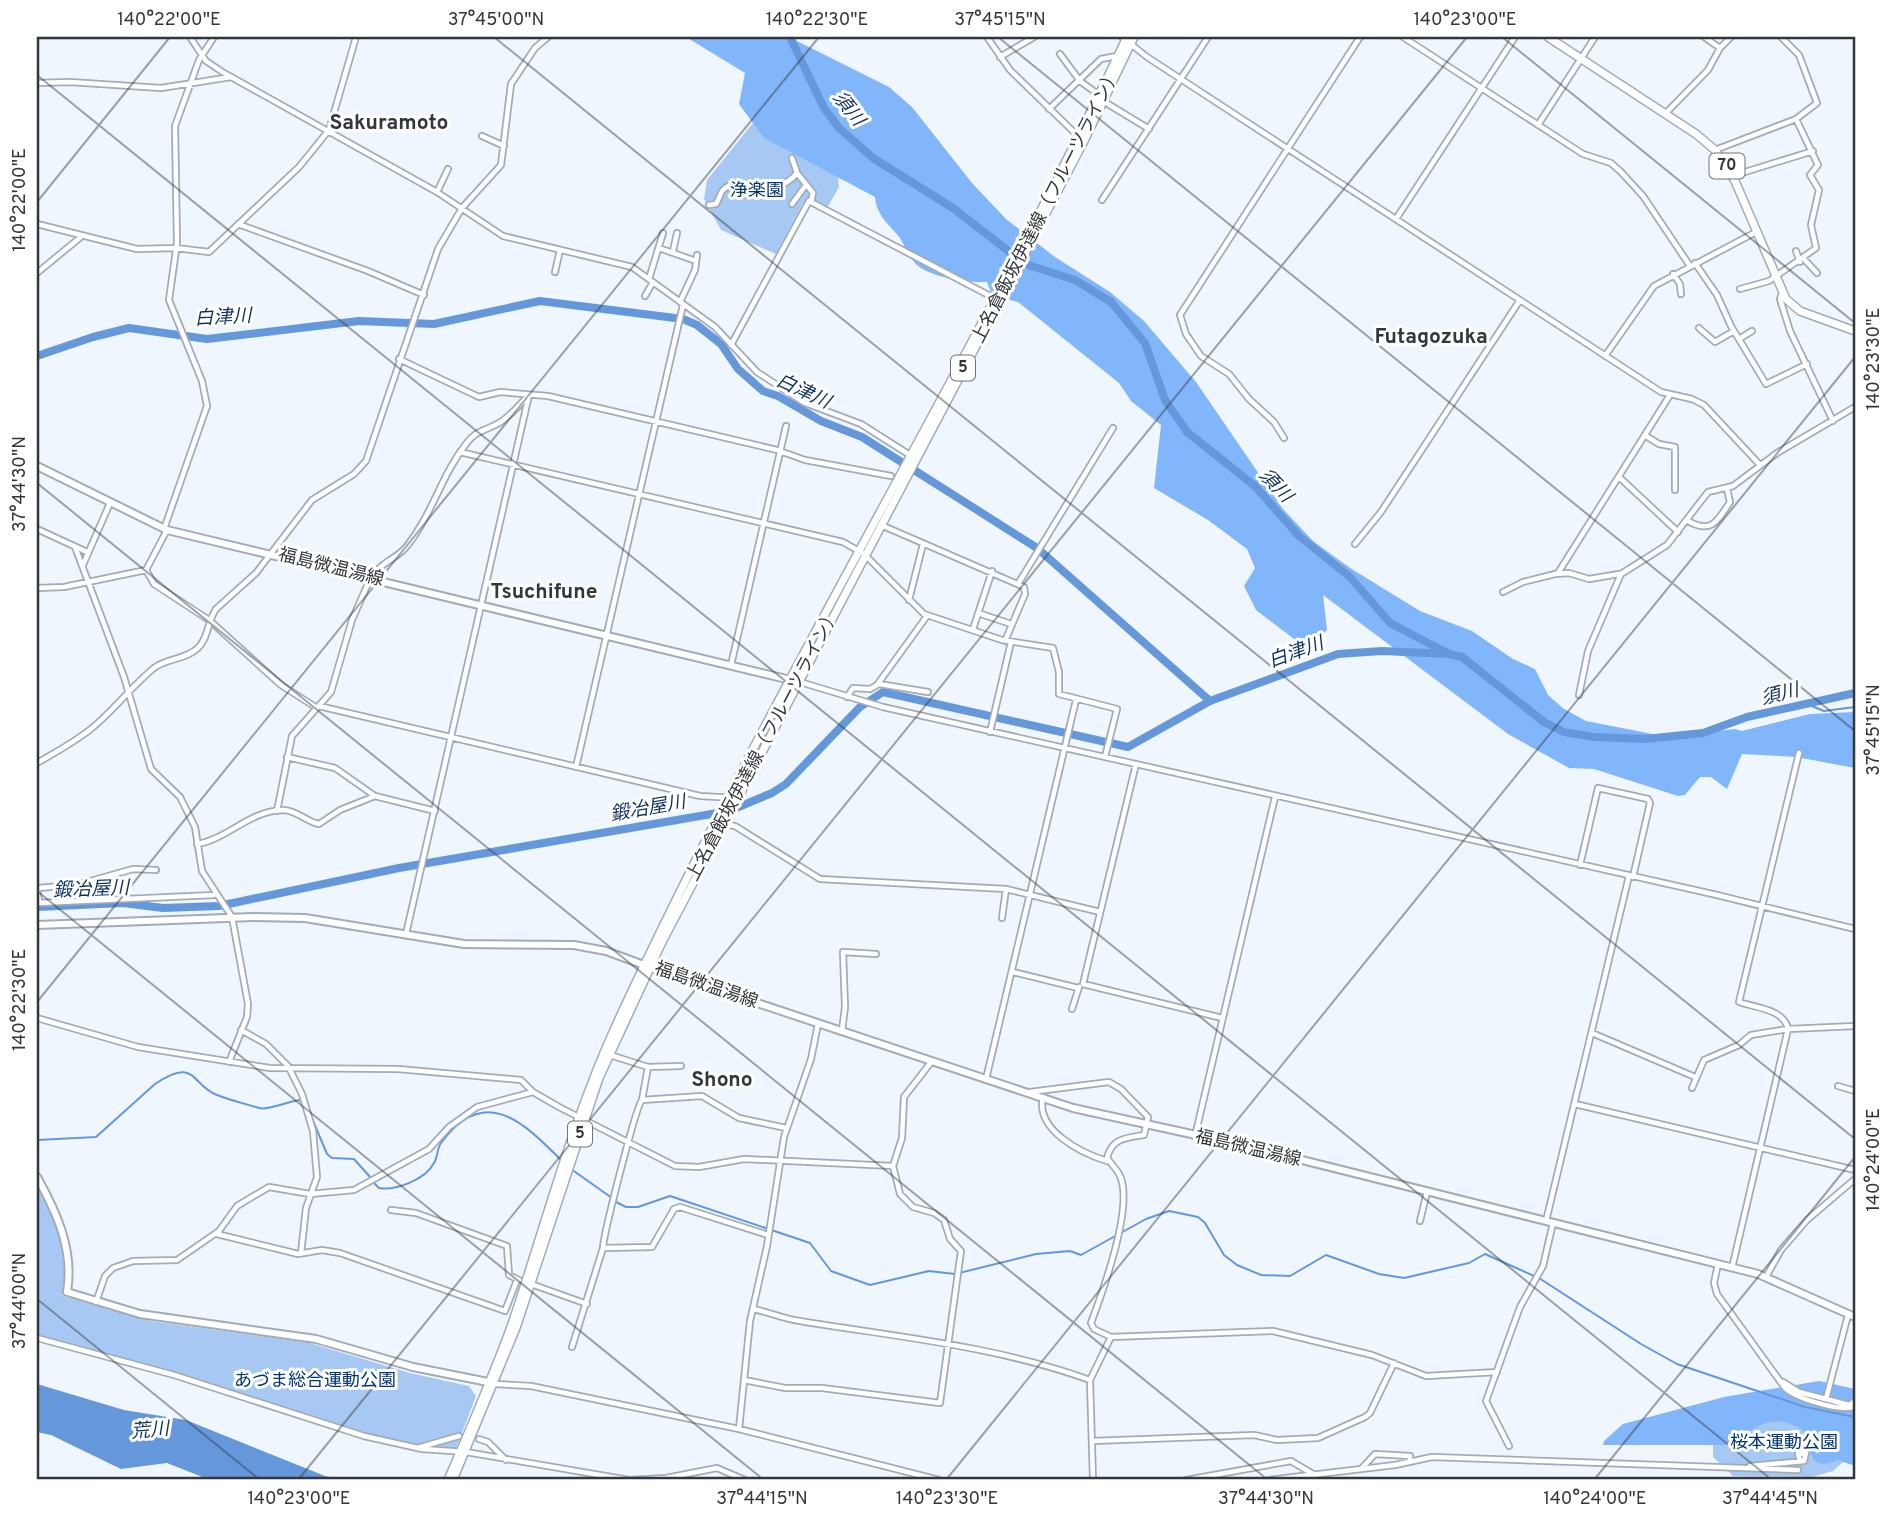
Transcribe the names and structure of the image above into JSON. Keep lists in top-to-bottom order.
{
  "streets": {
    "main road": [
      "70",
      "上名倉飯坂伊達線（フルーツライン）",
      "5",
      "福島微温湯線"
    ]
  },
  "crossings": [
    ["上名倉飯坂伊達線（フルーツライン）", "福島微温湯線"]
  ],
  "districts": [
    "Sakuramoto",
    "Futagozuka",
    "Tsuchifune",
    "Shono"
  ],
  "water": [
    "須川",
    "白津川",
    "鍛冶屋川",
    "荒川"
  ],
  "parks": ["浄楽園", "あづま総合運動公園", "桜本運動公園"],
  "coordinates": [
    "140°22'00\"E",
    "37°45'00\"N",
    "140°22'30\"E",
    "37°45'15\"N",
    "140°23'00\"E",
    "140°23'30\"E",
    "37°44'30\"N",
    "140°24'00\"E",
    "37°44'00\"N",
    "37°44'15\"N",
    "37°44'45\"N"
  ]
}
